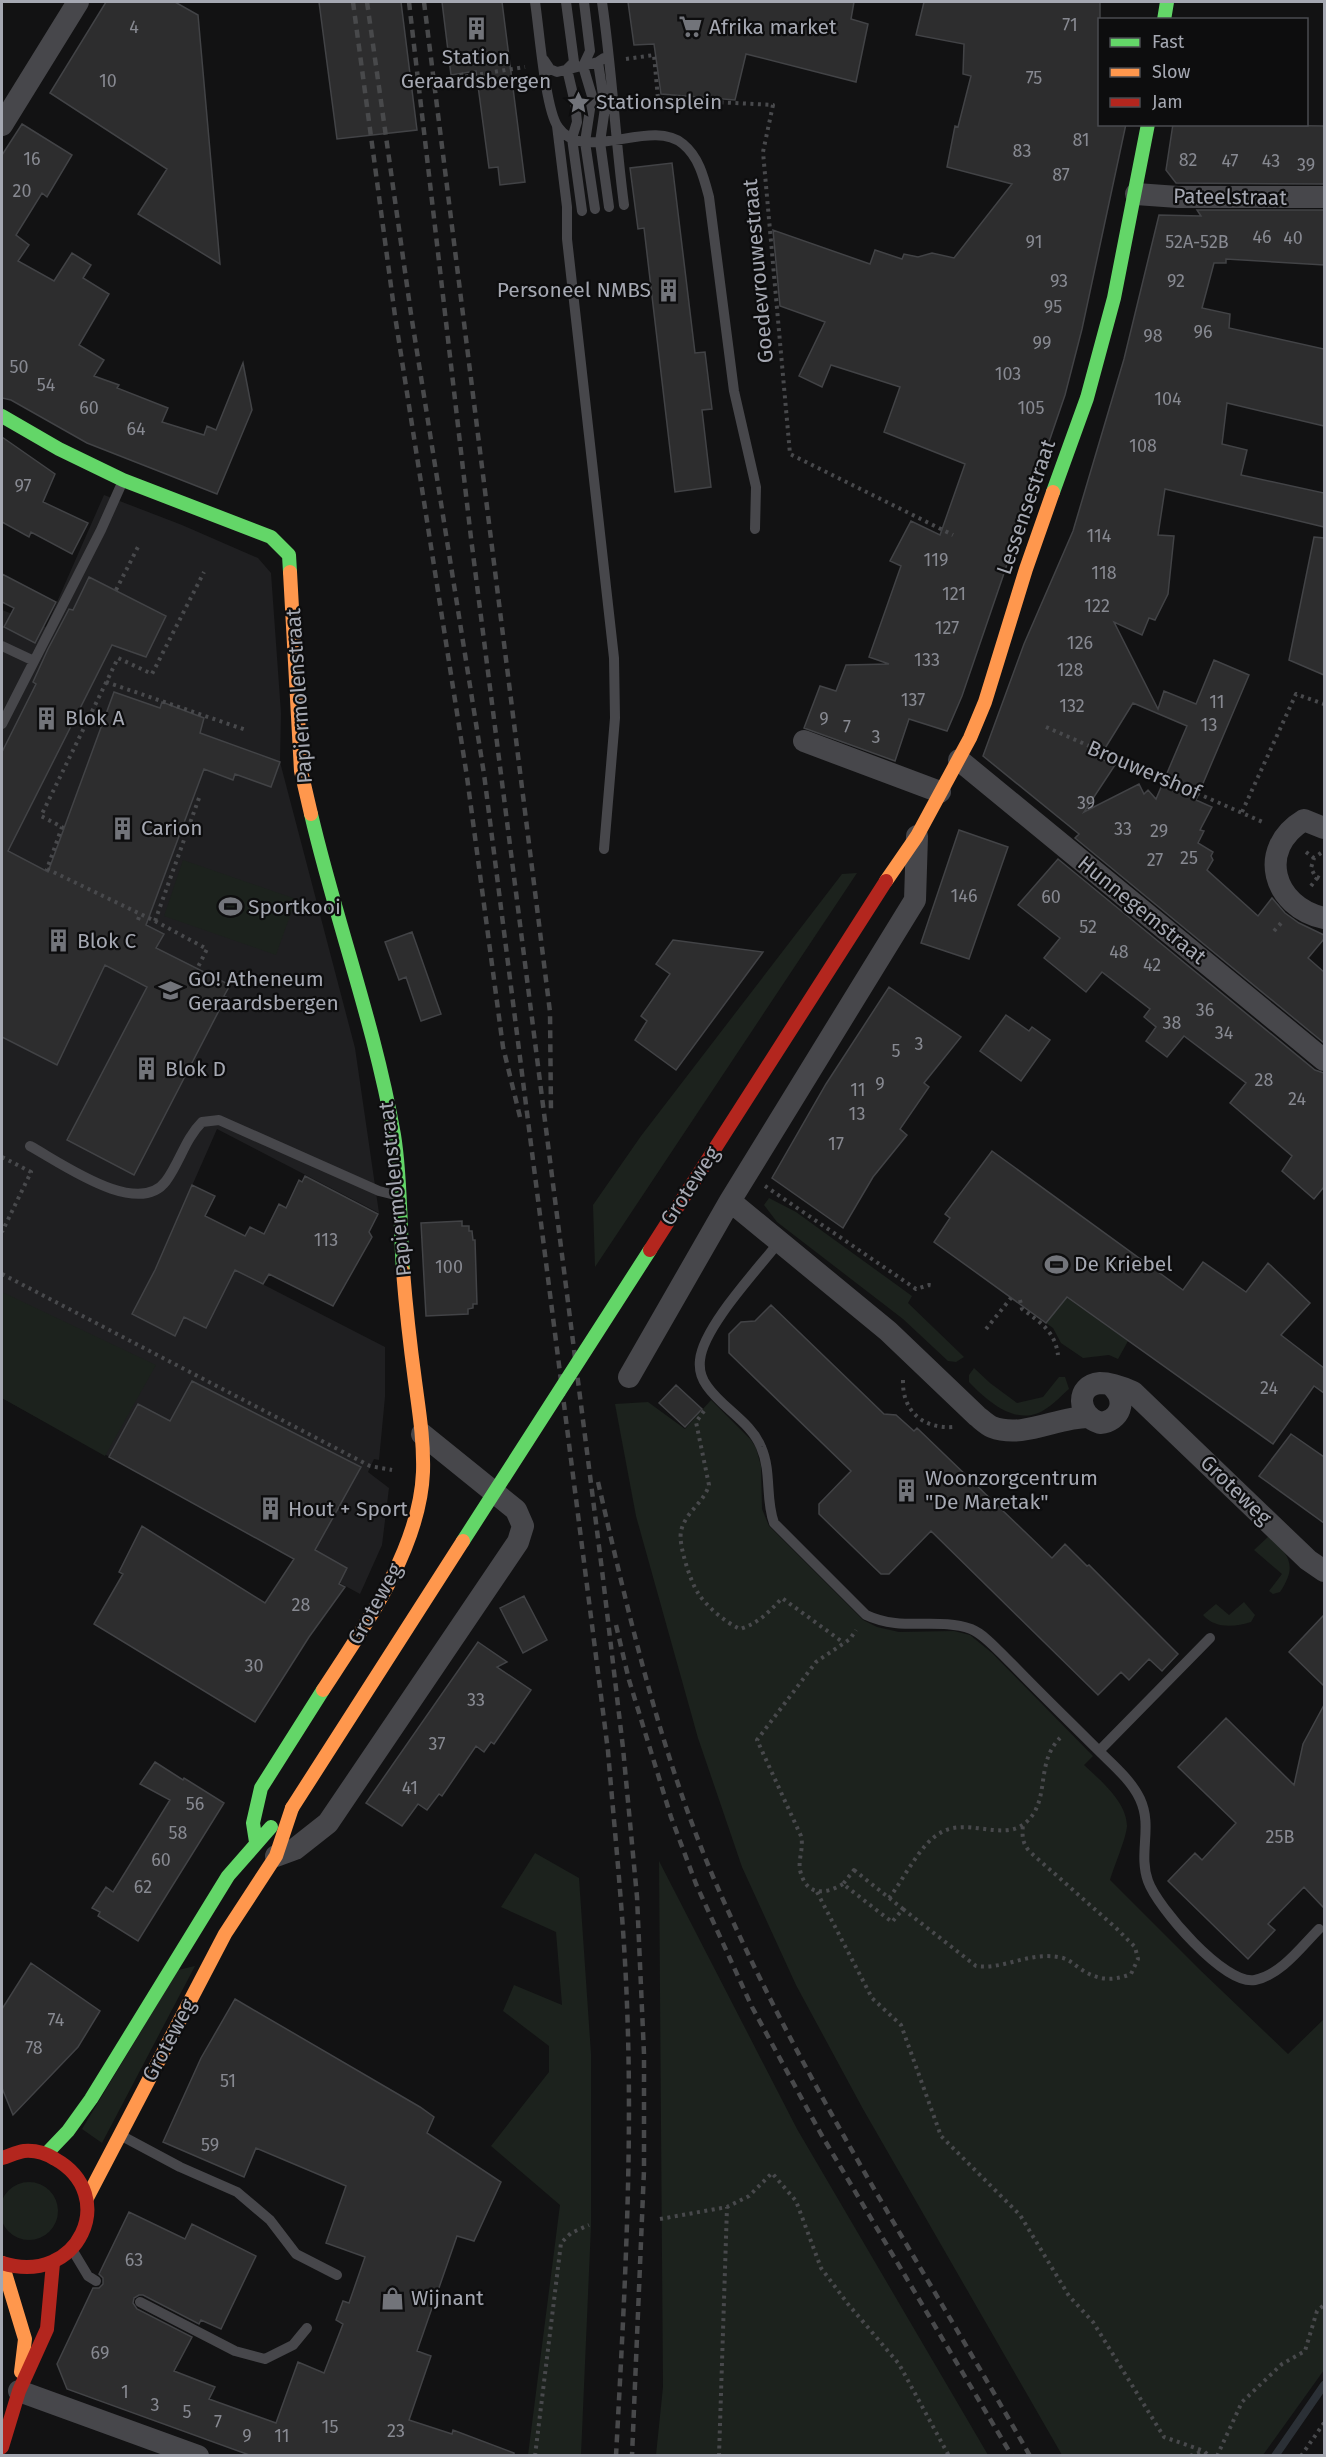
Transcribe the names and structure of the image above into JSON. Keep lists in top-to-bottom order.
{
  "streets": {
    "main road": ["Lessensestraat", "Papiermolenstraat", "Groteweg"],
    "street": ["Pateelstraat", "Hunnegemstraat"],
    "path": ["Goedevrouwestraat", "Brouwershof"]
  },
  "crossings": [
    ["Pateelstraat", "Lessensestraat"],
    ["Lessensestraat", "Hunnegemstraat"],
    ["Lessensestraat", "Groteweg"],
    ["Papiermolenstraat", "Groteweg"]
  ],
  "places": {
    "supermarket": ["Afrika market"],
    "building": [
      "Station Geraardsbergen",
      "Personeel NMBS",
      "Blok A",
      "Carion",
      "Blok C",
      "Blok D",
      "Woonzorgcentrum \"De Maretak\"",
      "Hout + Sport"
    ],
    "place": ["Stationsplein"],
    "sports": ["Sportkooi", "De Kriebel"],
    "school or university": ["GO! Atheneum Geraardsbergen"],
    "shop": ["Wijnant"]
  },
  "house_numbers": [
    "71",
    "4",
    "75",
    "10",
    "81",
    "83",
    "16",
    "82",
    "47",
    "43",
    "39",
    "87",
    "20",
    "46",
    "40",
    "91",
    "52A-52B",
    "93",
    "92",
    "95",
    "96",
    "98",
    "99",
    "50",
    "103",
    "54",
    "104",
    "60",
    "105",
    "64",
    "108",
    "97",
    "114",
    "119",
    "118",
    "121",
    "122",
    "127",
    "126",
    "133",
    "128",
    "137",
    "11",
    "132",
    "9",
    "13",
    "7",
    "3",
    "39",
    "33",
    "29",
    "25",
    "27",
    "146",
    "60",
    "52",
    "48",
    "42",
    "36",
    "38",
    "34",
    "3",
    "5",
    "28",
    "9",
    "11",
    "24",
    "13",
    "17",
    "113",
    "100",
    "24",
    "28",
    "30",
    "33",
    "37",
    "41",
    "56",
    "58",
    "25B",
    "60",
    "62",
    "74",
    "78",
    "51",
    "59",
    "63",
    "69",
    "1",
    "3",
    "5",
    "7",
    "15",
    "23",
    "9",
    "11"
  ],
  "legend": ["Fast", "Slow", "Jam"]
}
